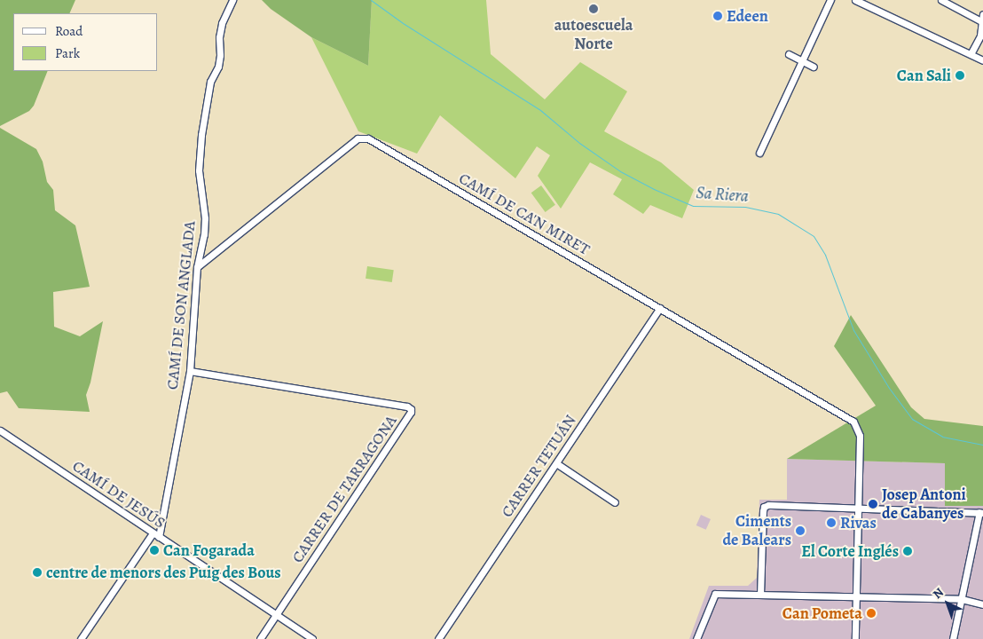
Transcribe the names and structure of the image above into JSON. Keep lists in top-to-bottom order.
{
  "streets": {
    "street": [
      "CAMÍ DE CA'N MIRET",
      "CAMÍ DE SON ANGLADA",
      "CARRER TETUÁN",
      "CARRER DE TARRAGONA",
      "CAMÍ DE JESÚS"
    ]
  },
  "crossings": [
    ["CAMÍ DE CA'N MIRET", "CAMÍ DE SON ANGLADA"],
    ["CAMÍ DE CA'N MIRET", "CARRER TETUÁN"],
    ["CAMÍ DE SON ANGLADA", "CARRER DE TARRAGONA"],
    ["CAMÍ DE SON ANGLADA", "CAMÍ DE JESÚS"],
    ["CARRER DE TARRAGONA", "CAMÍ DE JESÚS"]
  ],
  "water": ["Sa Riera"],
  "places": [
    "autoescuela Norte",
    "Edeen",
    "Can Sali",
    "Josep Antoni de Cabanyes",
    "Rivas",
    "Ciments de Balears",
    "Can Fogarada",
    "El Corte Inglés",
    "centre de menors des Puig des Bous",
    "Can Pometa"
  ],
  "legend": ["Road", "Park"],
  "north": "top left"
}
